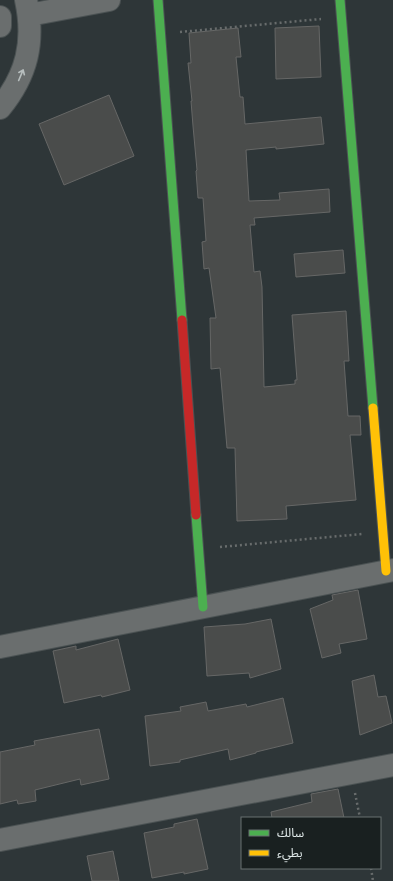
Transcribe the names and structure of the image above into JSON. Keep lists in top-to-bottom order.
{
  "legend": ["سالك", "بطيء"]
}
